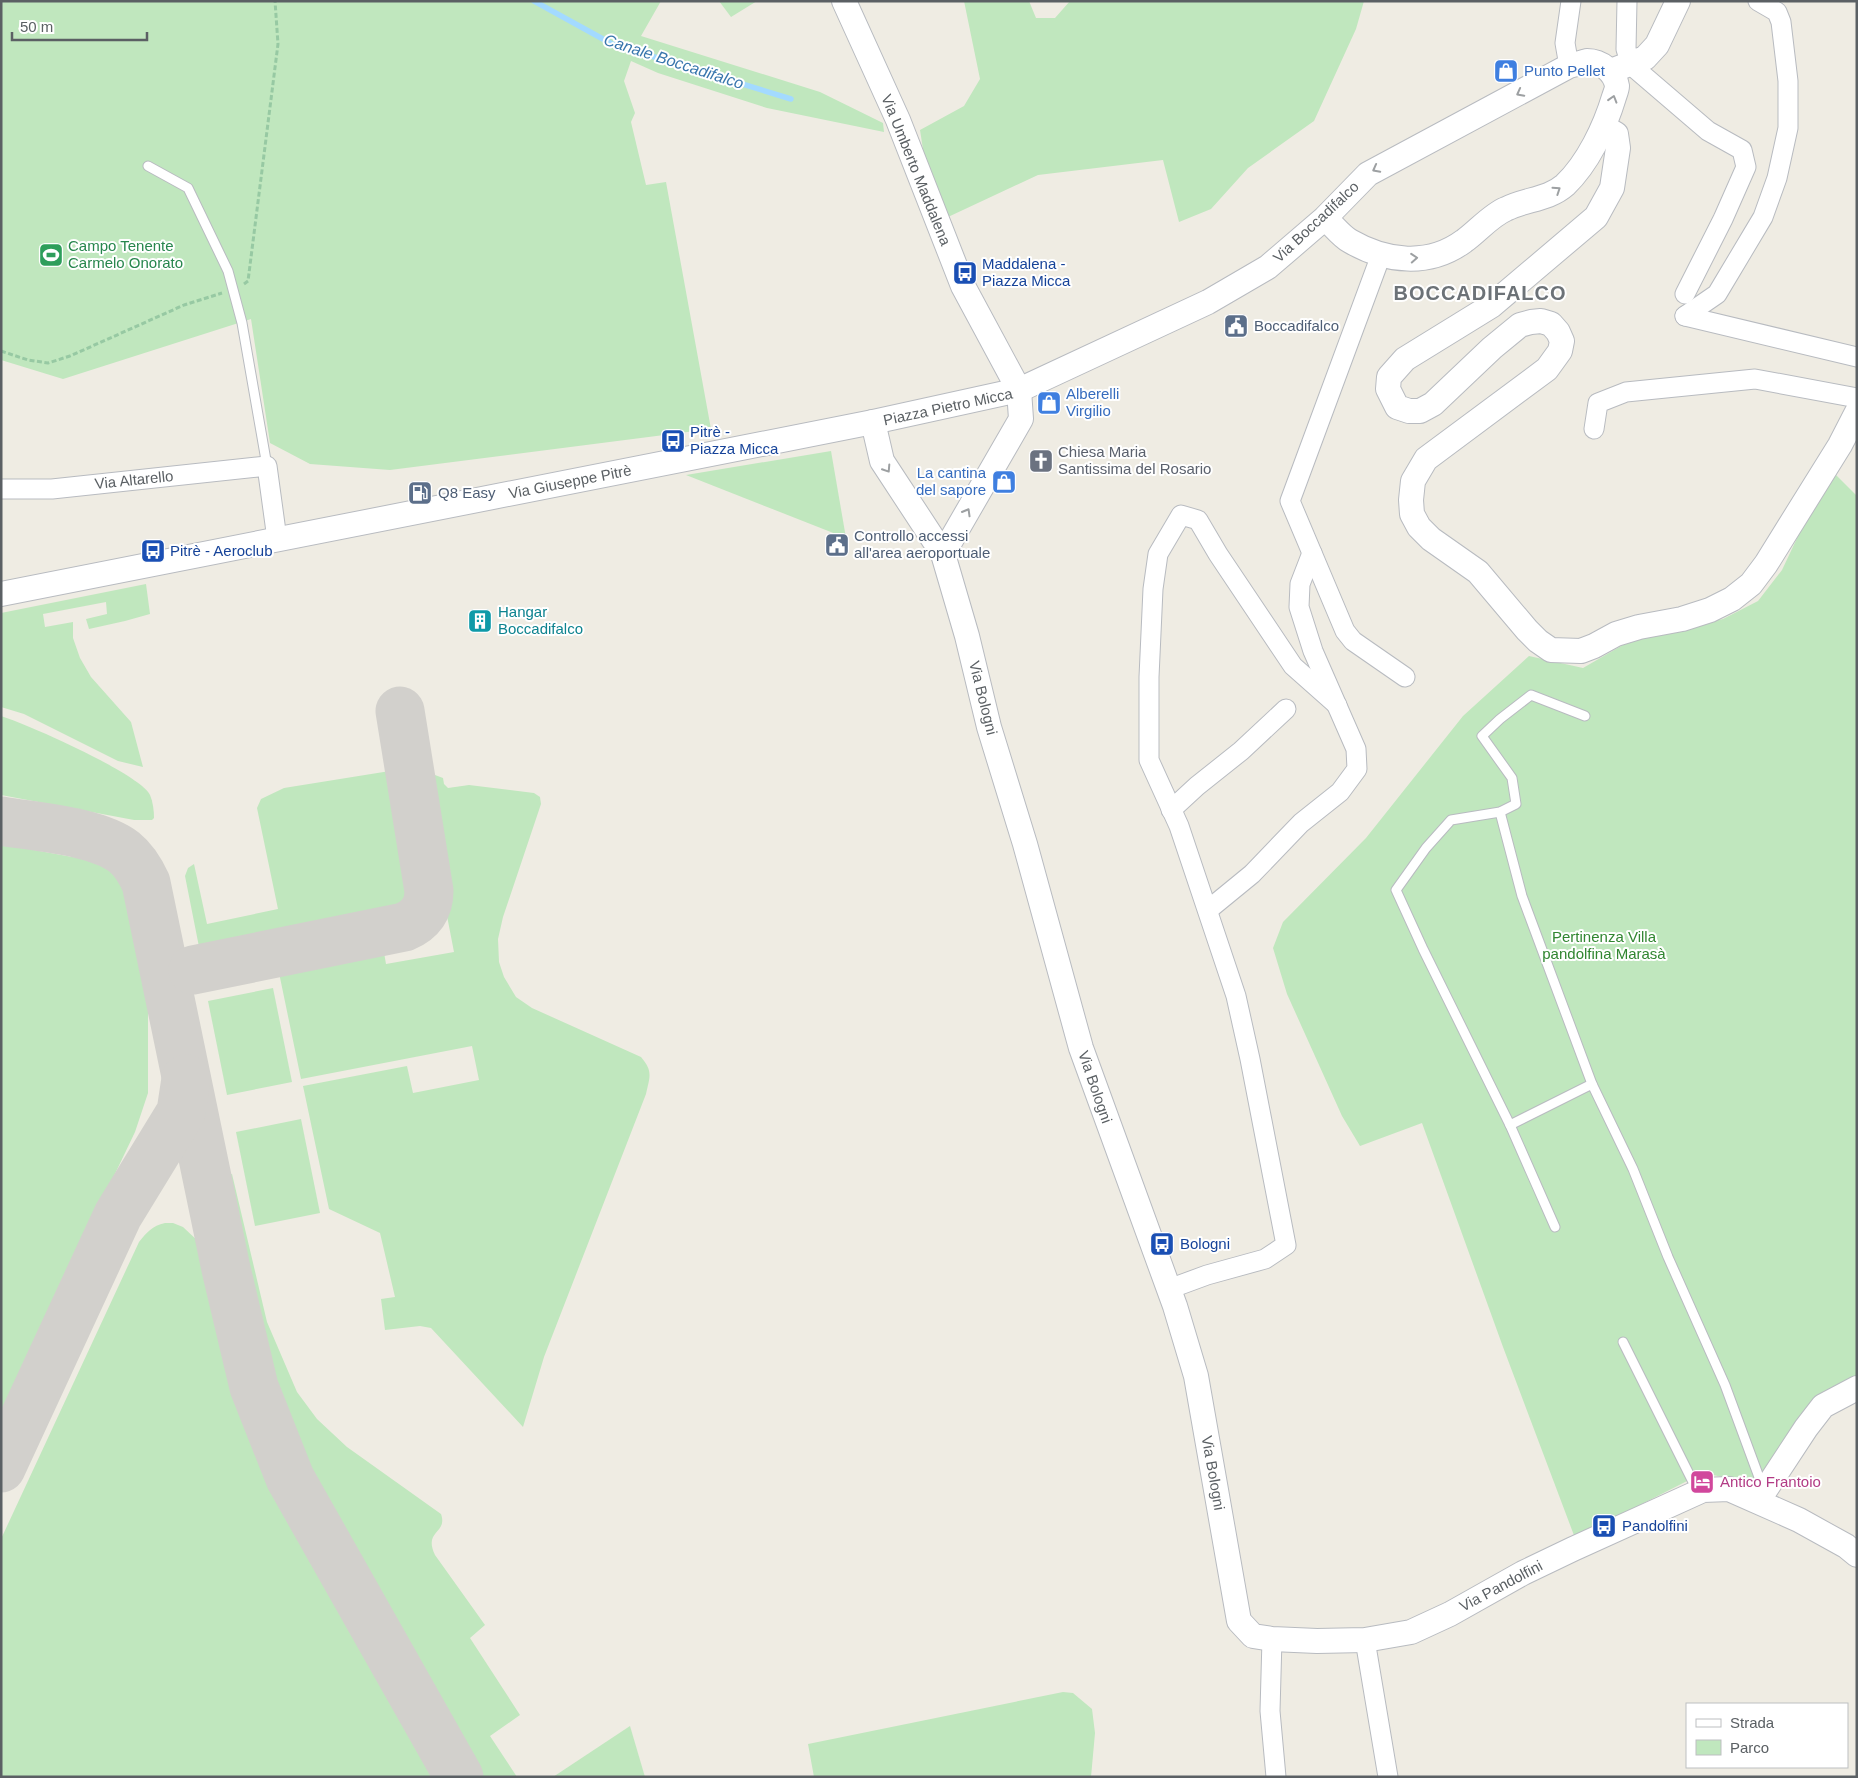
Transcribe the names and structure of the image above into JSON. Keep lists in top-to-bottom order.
{
  "streets": {
    "street": [
      "Via Umberto Maddalena",
      "Via Boccadifalco",
      "Piazza Pietro Micca",
      "Via Altarello",
      "Via Giuseppe Pitrè",
      "Via Bologni",
      "Via Pandolfini"
    ]
  },
  "crossings": [
    ["Via Umberto Maddalena", "Via Boccadifalco"],
    ["Via Umberto Maddalena", "Piazza Pietro Micca"],
    ["Via Boccadifalco", "Piazza Pietro Micca"],
    ["Piazza Pietro Micca", "Via Giuseppe Pitrè"],
    ["Piazza Pietro Micca", "Via Bologni"],
    ["Via Bologni", "Via Pandolfini"]
  ],
  "districts": ["BOCCADIFALCO"],
  "water": ["Canale Boccadifalco"],
  "parks": ["Pertinenza Villa pandolfina Marasà"],
  "places": {
    "shop": ["Punto Pellet", "Alberelli Virgilio", "La cantina del sapore"],
    "sports": ["Campo Tenente Carmelo Onorato"],
    "bus stop": [
      "Maddalena - Piazza Micca",
      "Pitrè - Piazza Micca",
      "Pitrè - Aeroclub",
      "Bologni",
      "Pandolfini"
    ],
    "public building": ["Boccadifalco", "Controllo accessi all'area aeroportuale"],
    "church": ["Chiesa Maria Santissima del Rosario"],
    "fuel station": ["Q8 Easy"],
    "building": ["Hangar Boccadifalco"],
    "hotel": ["Antico Frantoio"]
  },
  "legend": ["Strada", "Parco"],
  "scale_bar": "50 m"
}
